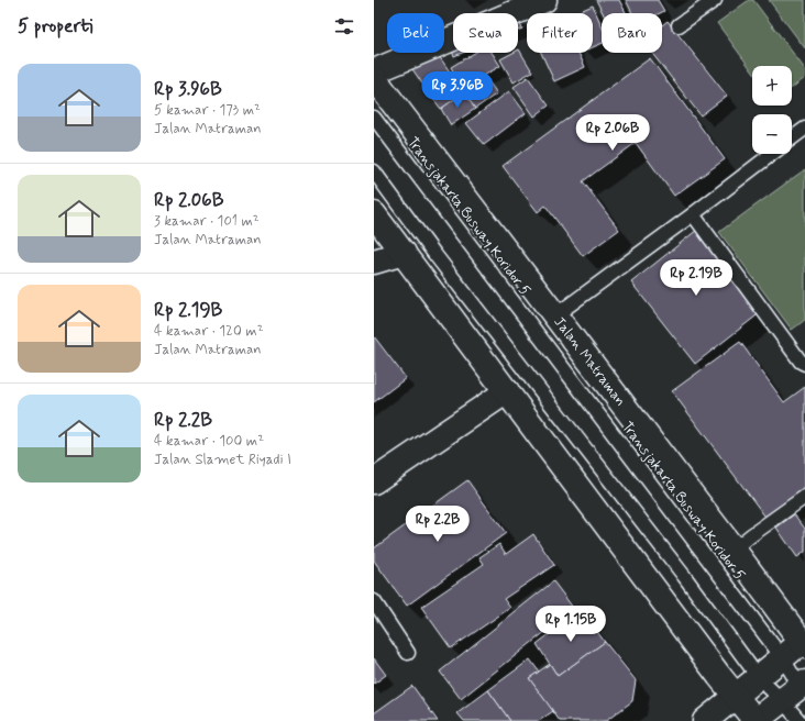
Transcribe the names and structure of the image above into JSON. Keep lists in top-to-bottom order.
{
  "streets": {
    "main road": ["Jalan Matraman"],
    "lane": ["Transjakarta Busway Koridor 5"]
  },
  "page": {
    "heading": "5 properti",
    "chip": [
      "Beli",
      "Sewa",
      "Filter",
      "Baru"
    ],
    "list": [
      {
        "name": "Rp 3.96B",
        "note": "5 kamar · 173 m² · Jalan Matraman"
      },
      {
        "name": "Rp 2.06B",
        "note": "3 kamar · 101 m² · Jalan Matraman"
      },
      {
        "name": "Rp 2.19B",
        "note": "4 kamar · 120 m² · Jalan Matraman"
      },
      {
        "name": "Rp 2.2B",
        "note": "4 kamar · 100 m² · Jalan Slamet Riyadi I"
      }
    ],
    "map_buttons": ["+", "−"],
    "price": [
      "Rp 3.96B",
      "Rp 2.06B",
      "Rp 2.19B",
      "Rp 2.2B",
      "Rp 1.15B"
    ]
  }
}
